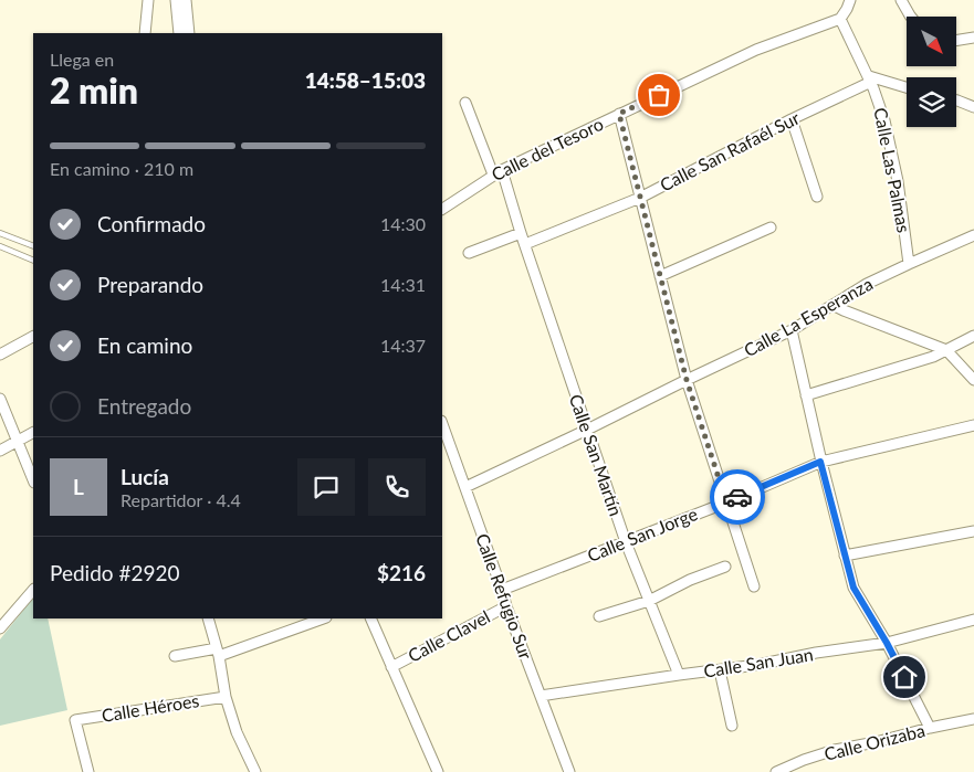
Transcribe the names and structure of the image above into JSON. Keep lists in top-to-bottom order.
{
  "streets": {
    "street": [
      "Calle del Tesoro",
      "Calle San Rafaél Sur",
      "Calle Las Palmas",
      "Calle La Esperanza",
      "Calle San Martín",
      "Calle San Jorge",
      "Calle Refugio Sur",
      "Calle Clavel",
      "Calle San Juan",
      "Calle Héroes",
      "Calle Orizaba"
    ]
  },
  "crossings": [
    ["Calle del Tesoro", "Calle Las Palmas"],
    ["Calle del Tesoro", "Calle San Martín"],
    ["Calle San Rafaél Sur", "Calle Las Palmas"],
    ["Calle San Rafaél Sur", "Calle San Martín"],
    ["Calle Las Palmas", "Calle La Esperanza"],
    ["Calle La Esperanza", "Calle San Martín"],
    ["Calle La Esperanza", "Calle Refugio Sur"],
    ["Calle San Martín", "Calle San Jorge"],
    ["Calle San Martín", "Calle San Juan"],
    ["Calle San Jorge", "Calle Refugio Sur"],
    ["Calle Refugio Sur", "Calle Clavel"],
    ["Calle Refugio Sur", "Calle San Juan"]
  ],
  "north": "bottom right",
  "page": {
    "heading": ["2 min", "Llega en", "14:58–15:03"],
    "panel": [
      "Lucía",
      "Repartidor · 4.4",
      "Pedido #2920",
      "$216"
    ],
    "bar": "En camino · 210 m",
    "list": [
      ["Confirmado", "14:30"],
      ["Preparando", "14:31"],
      ["En camino", "14:37"],
      "Entregado"
    ],
    "round": "L"
  }
}
